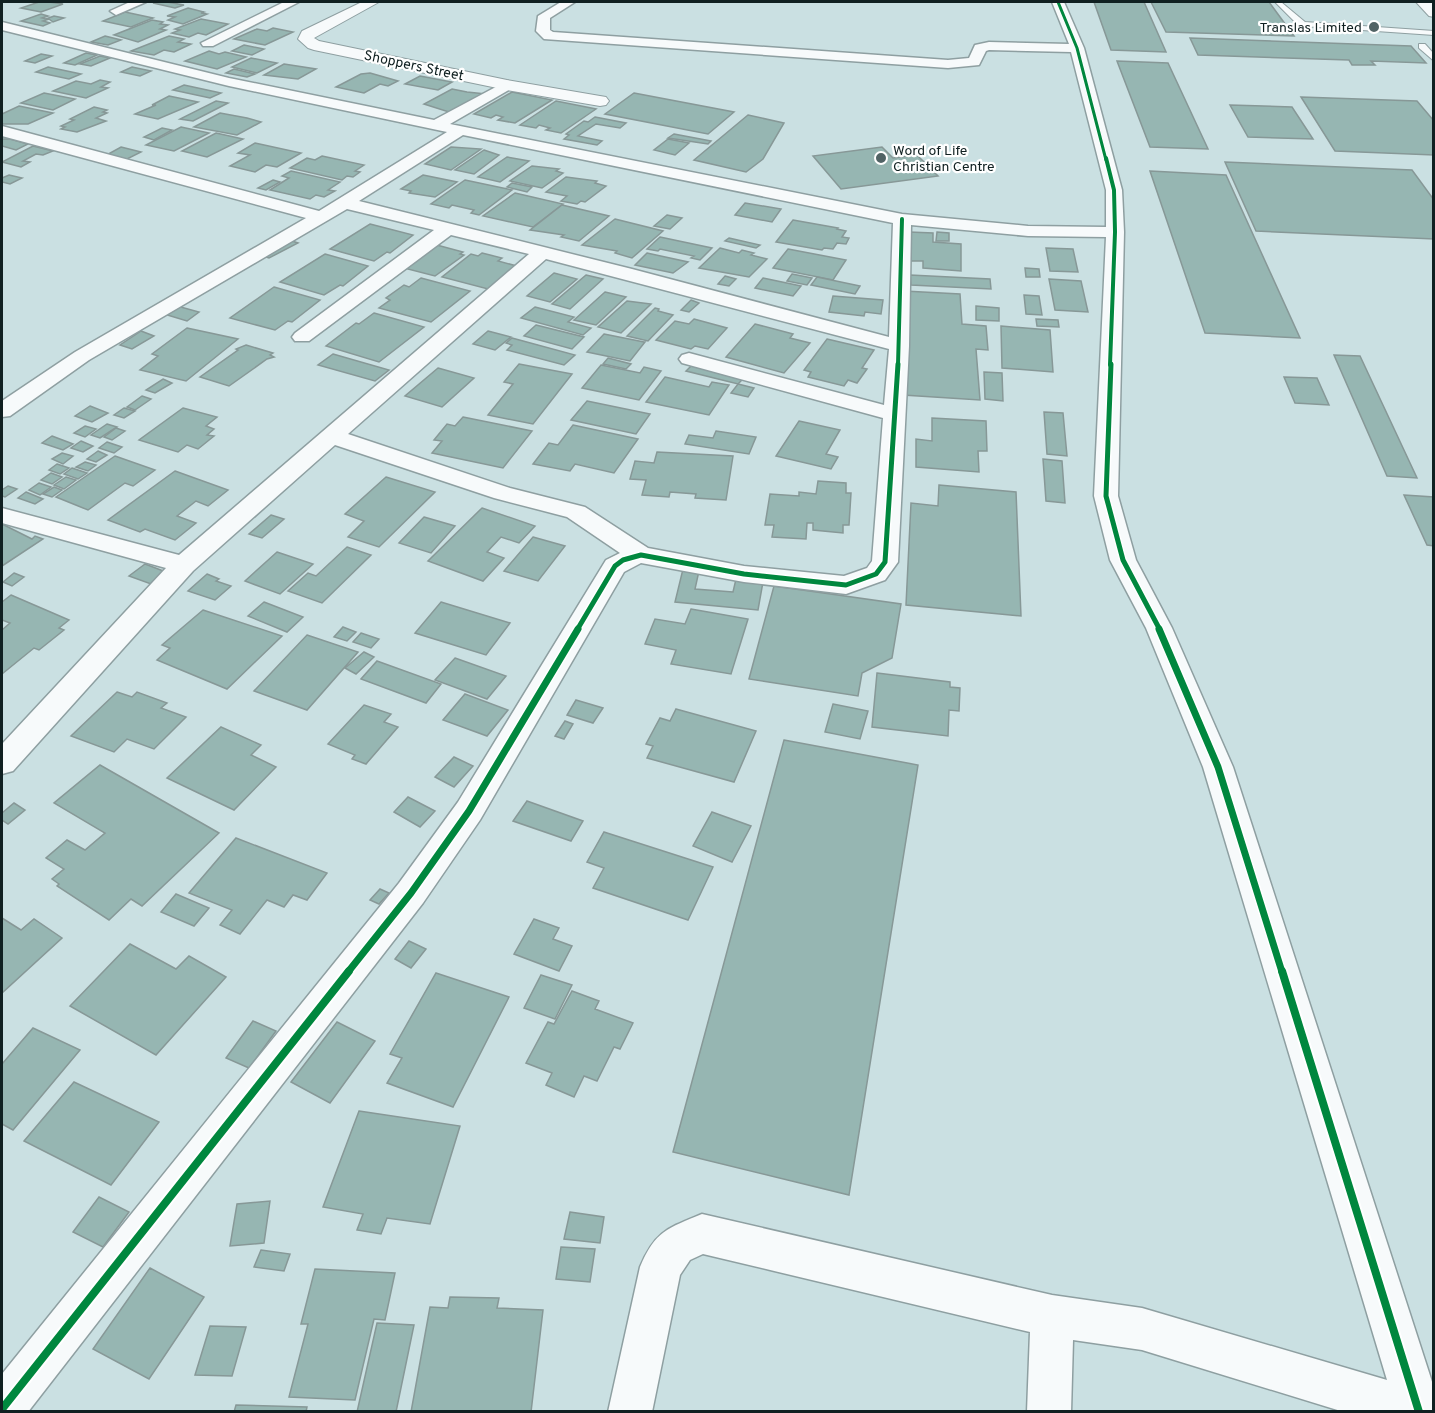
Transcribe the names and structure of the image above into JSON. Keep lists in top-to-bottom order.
{
  "streets": {
    "street": ["Shoppers Street"]
  },
  "places": ["Translas Limited", "Word of Life Christian Centre"]
}
